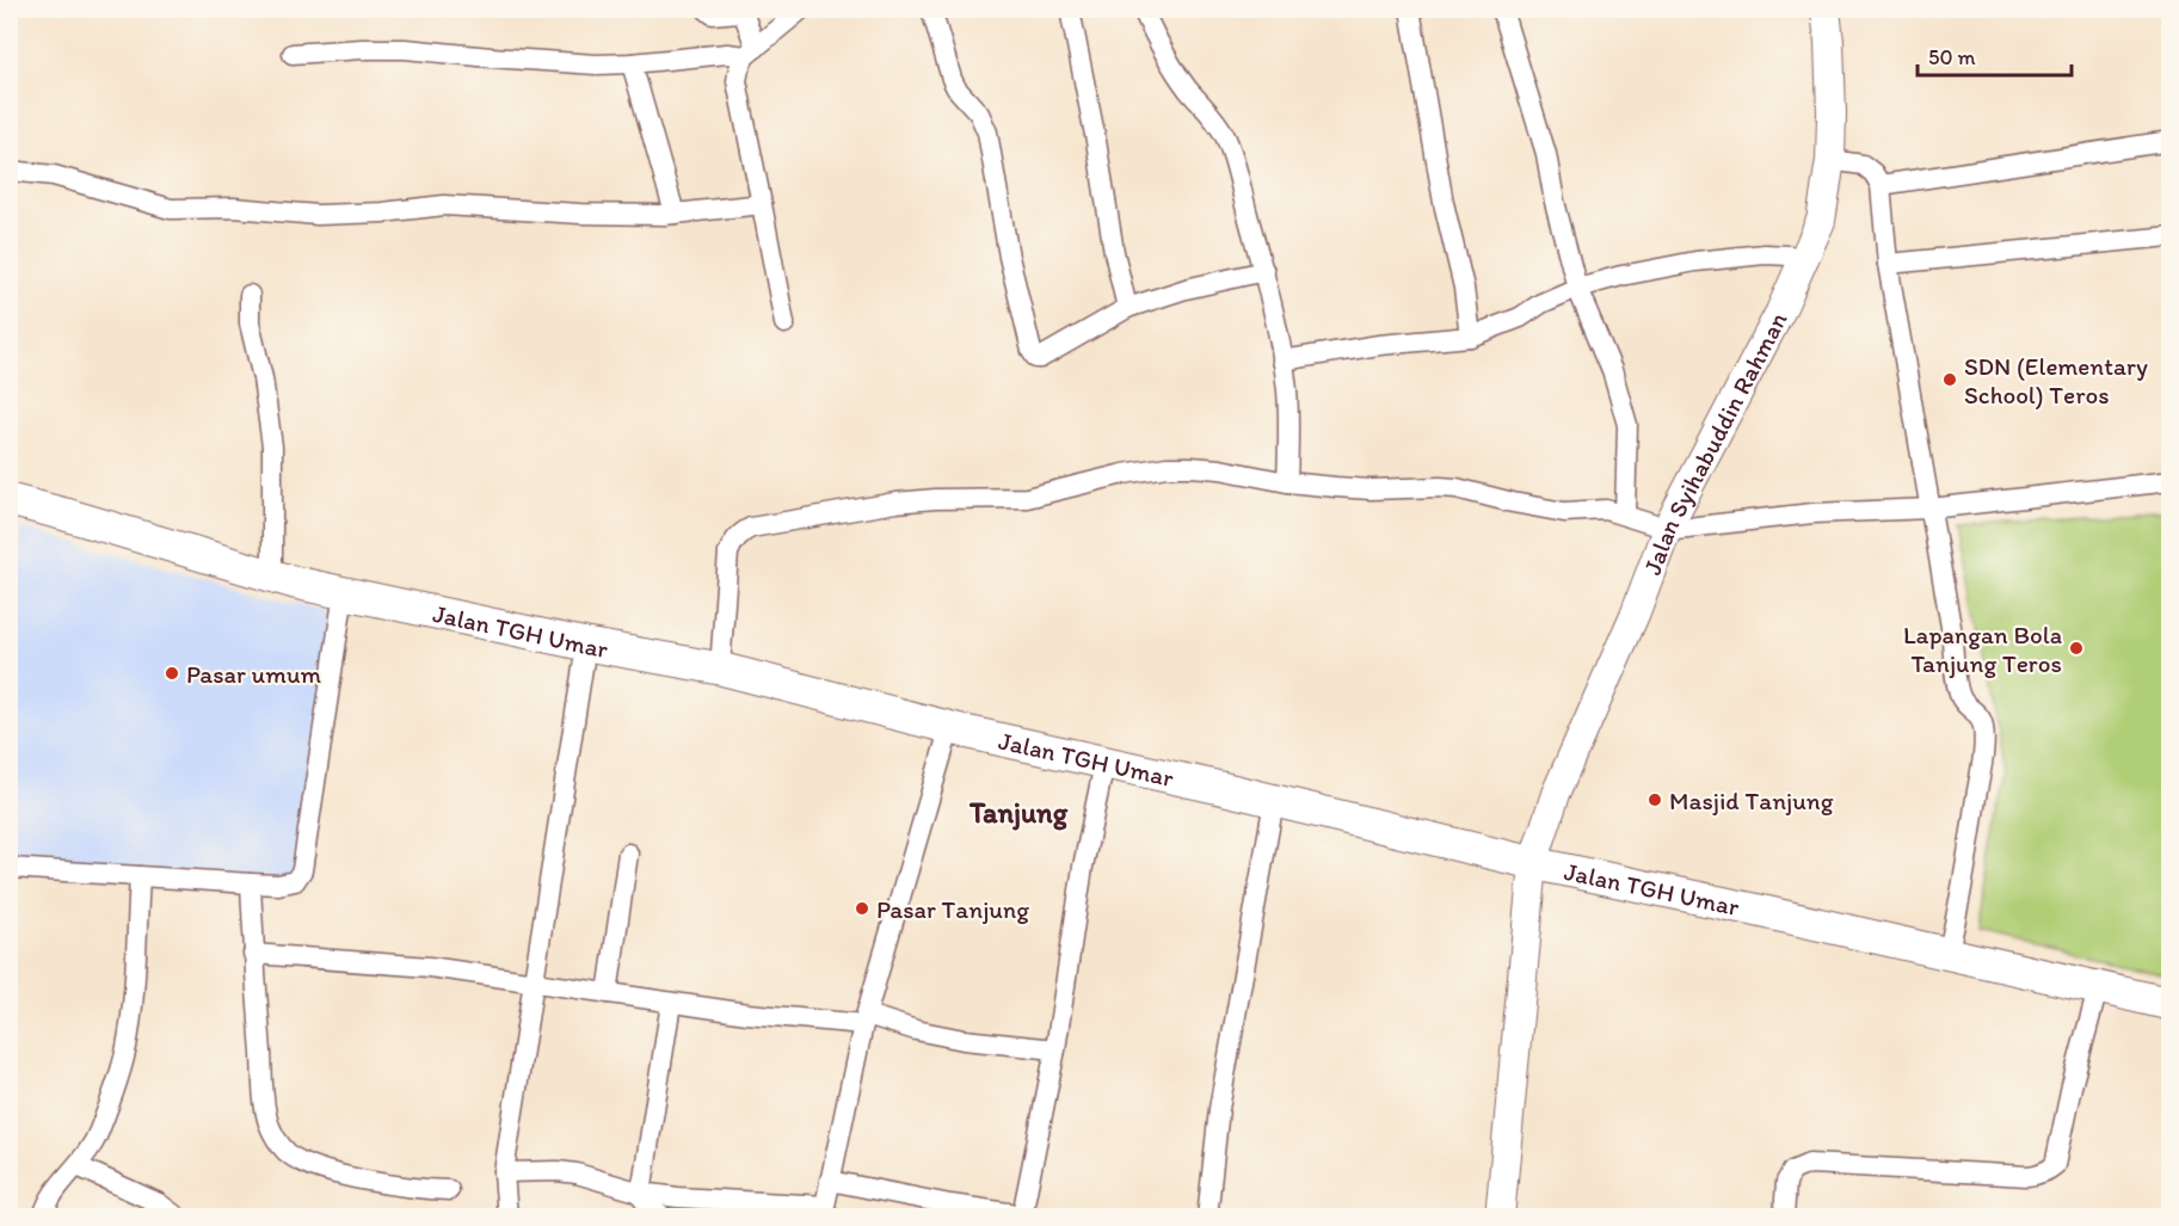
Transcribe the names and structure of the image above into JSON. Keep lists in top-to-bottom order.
{
  "streets": {
    "main road": ["Jalan TGH Umar"],
    "street": ["Jalan Syihabuddin Rahman"]
  },
  "crossings": [
    ["Jalan Syihabuddin Rahman", "Jalan TGH Umar"]
  ],
  "districts": ["Tanjung"],
  "places": [
    "SDN (Elementary School) Teros",
    "Lapangan Bola Tanjung Teros",
    "Pasar umum",
    "Masjid Tanjung",
    "Pasar Tanjung"
  ],
  "scale_bar": "50 m"
}
